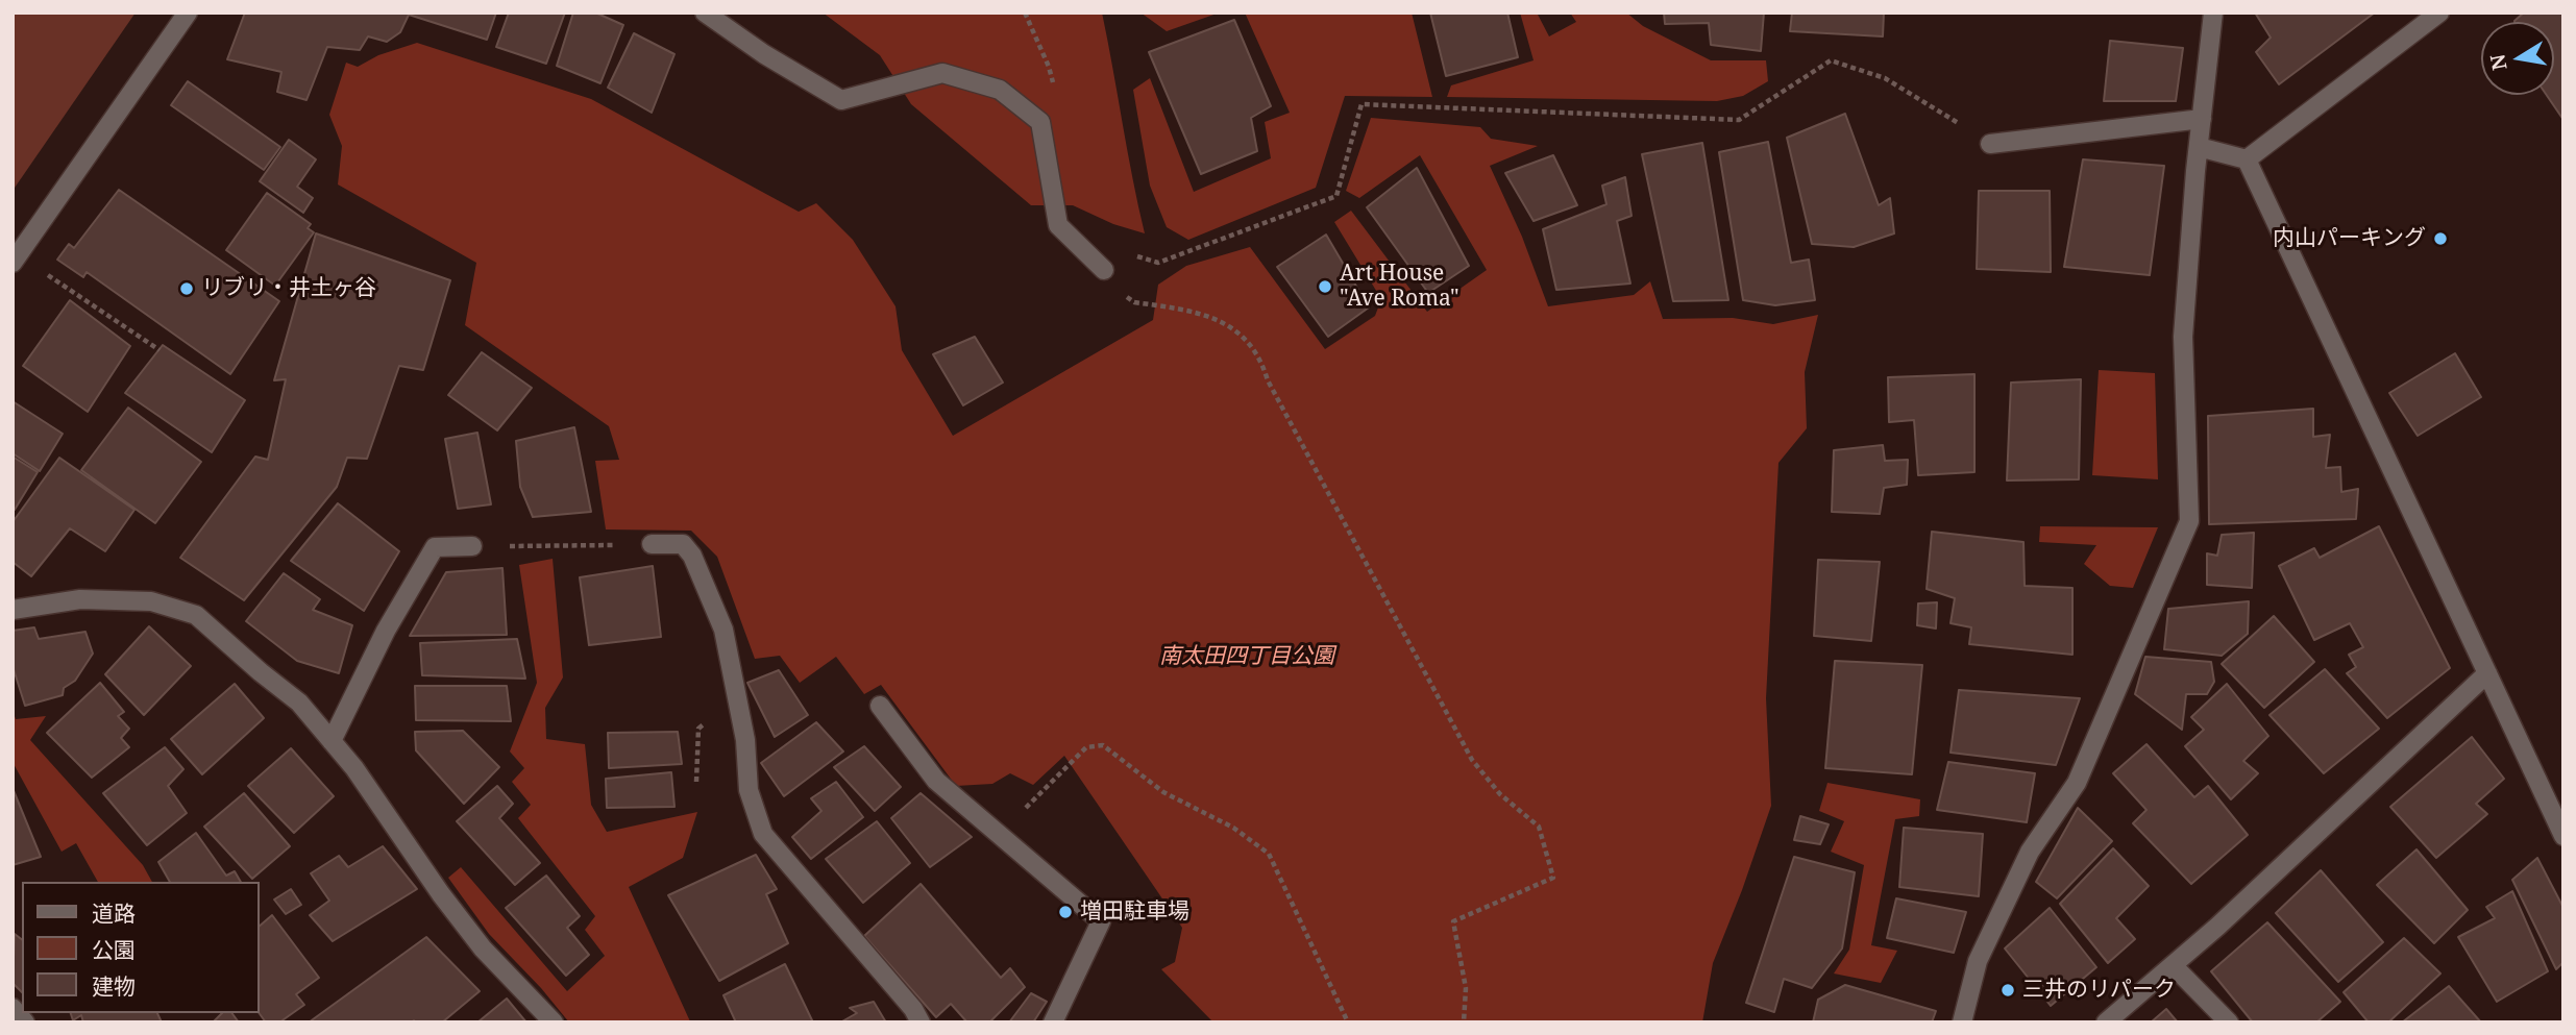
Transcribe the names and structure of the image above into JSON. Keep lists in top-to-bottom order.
{
  "parks": ["南太田四丁目公園"],
  "places": [
    "内山パーキング",
    "Art House \"Ave Roma\"",
    "リブリ・井土ヶ谷",
    "増田駐車場",
    "三井のリパーク"
  ],
  "legend": ["道路", "公園", "建物"],
  "north": "left"
}
